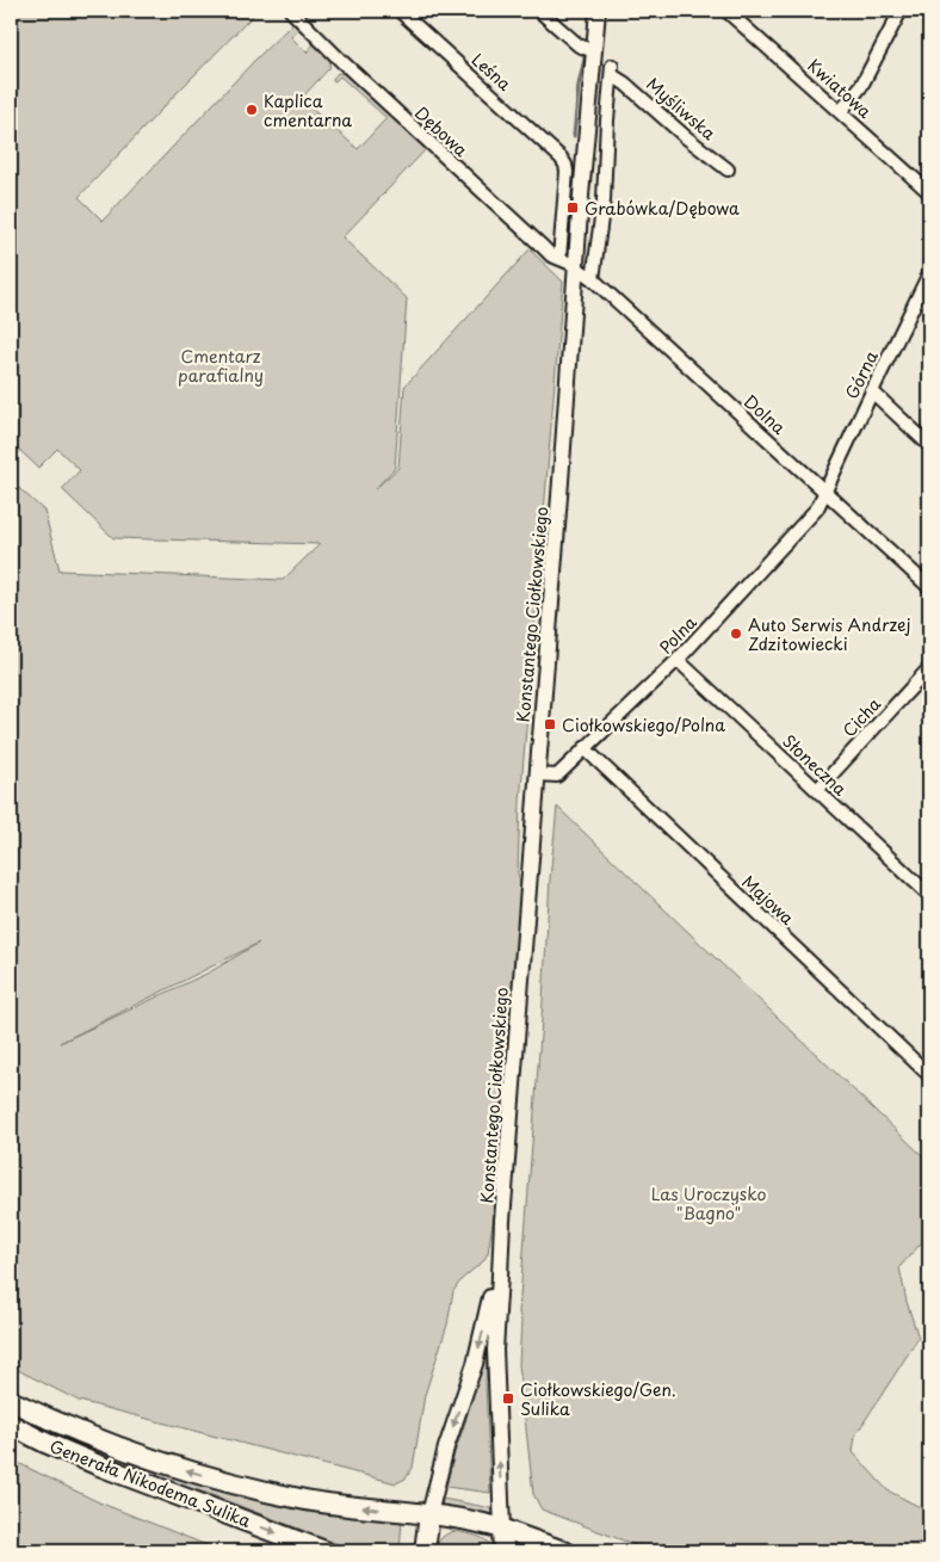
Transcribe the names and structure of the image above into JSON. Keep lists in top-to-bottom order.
{
  "streets": {
    "highway": ["Generała Nikodema Sulika"],
    "street": [
      "Leśna",
      "Kwiatowa",
      "Myśliwska",
      "Dębowa",
      "Górna",
      "Dolna",
      "Konstantego Ciołkowskiego",
      "Polna",
      "Cicha",
      "Słoneczna",
      "Majowa"
    ]
  },
  "crossings": [
    ["Leśna", "Dębowa"],
    ["Myśliwska", "Dolna"],
    ["Dębowa", "Dolna"],
    ["Dębowa", "Konstantego Ciołkowskiego"],
    ["Górna", "Dolna"],
    ["Górna", "Polna"],
    ["Dolna", "Konstantego Ciołkowskiego"],
    ["Dolna", "Polna"],
    ["Konstantego Ciołkowskiego", "Polna"],
    ["Konstantego Ciołkowskiego", "Generała Nikodema Sulika"],
    ["Polna", "Słoneczna"],
    ["Polna", "Majowa"],
    ["Cicha", "Słoneczna"]
  ],
  "parks": ["Cmentarz parafialny", "Las Uroczysko \"Bagno\""],
  "places": {
    "other": ["Kaplica cmentarna", "Auto Serwis Andrzej Zdzitowiecki"],
    "transit": ["Grabówka/Dębowa", "Ciołkowskiego/Polna", "Ciołkowskiego/Gen. Sulika"]
  }
}
